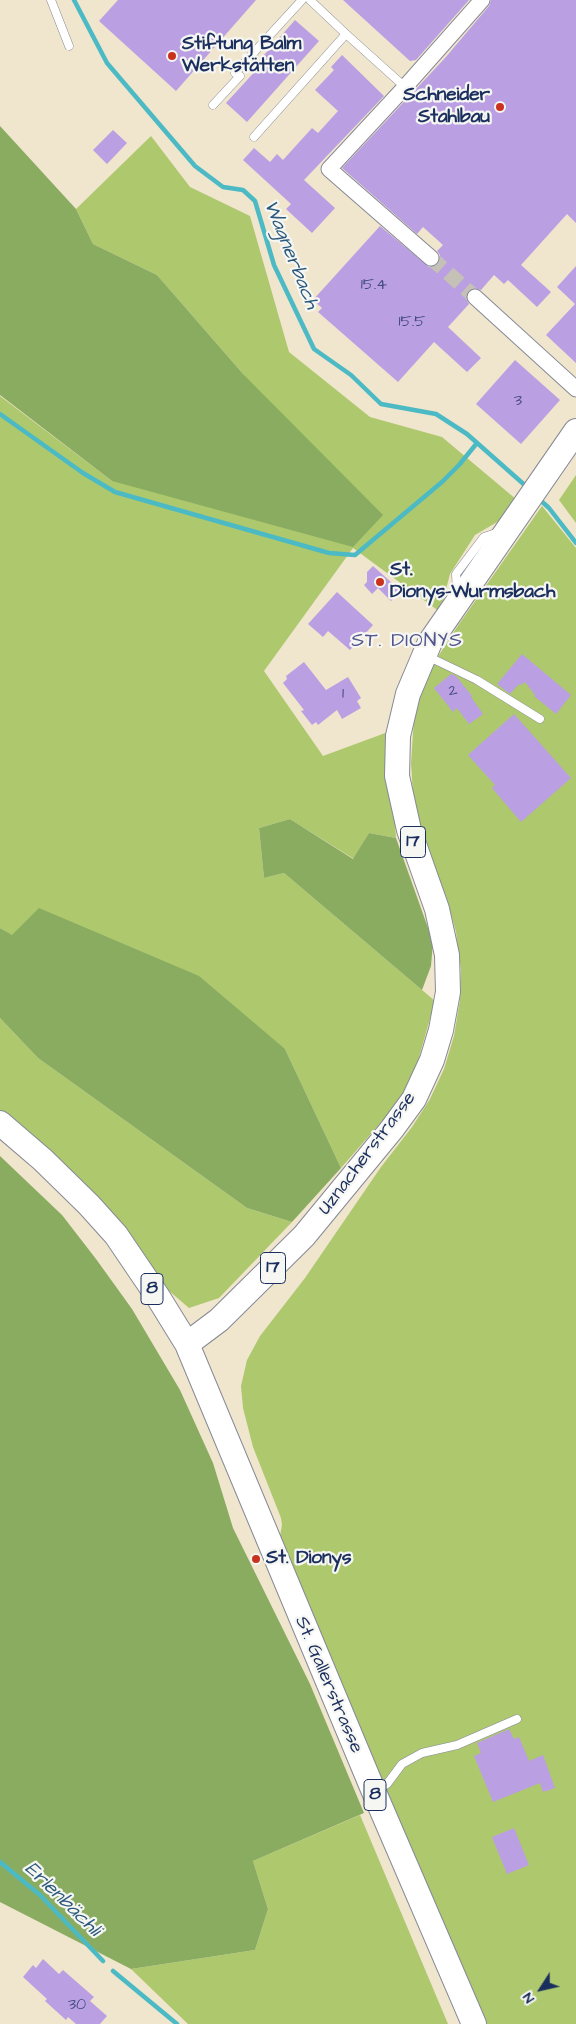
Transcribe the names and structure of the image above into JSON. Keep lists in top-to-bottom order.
{
  "streets": {
    "main road": [
      "17",
      "Uznacherstrasse",
      "8",
      "St. Gallerstrasse"
    ]
  },
  "crossings": [
    ["Uznacherstrasse", "8"],
    ["Uznacherstrasse", "St. Gallerstrasse"],
    ["8", "St. Gallerstrasse"]
  ],
  "districts": ["ST. DIONYS"],
  "water": ["Wagnerbach", "Erlenbächli"],
  "places": [
    "Stiftung Balm Werkstätten",
    "Schneider Stahlbau",
    "St. Dionys-Wurmsbach",
    "St. Dionys"
  ],
  "house_numbers": [
    "15.4",
    "15.5",
    "3",
    "2",
    "1",
    "30"
  ],
  "north": "bottom left"
}
